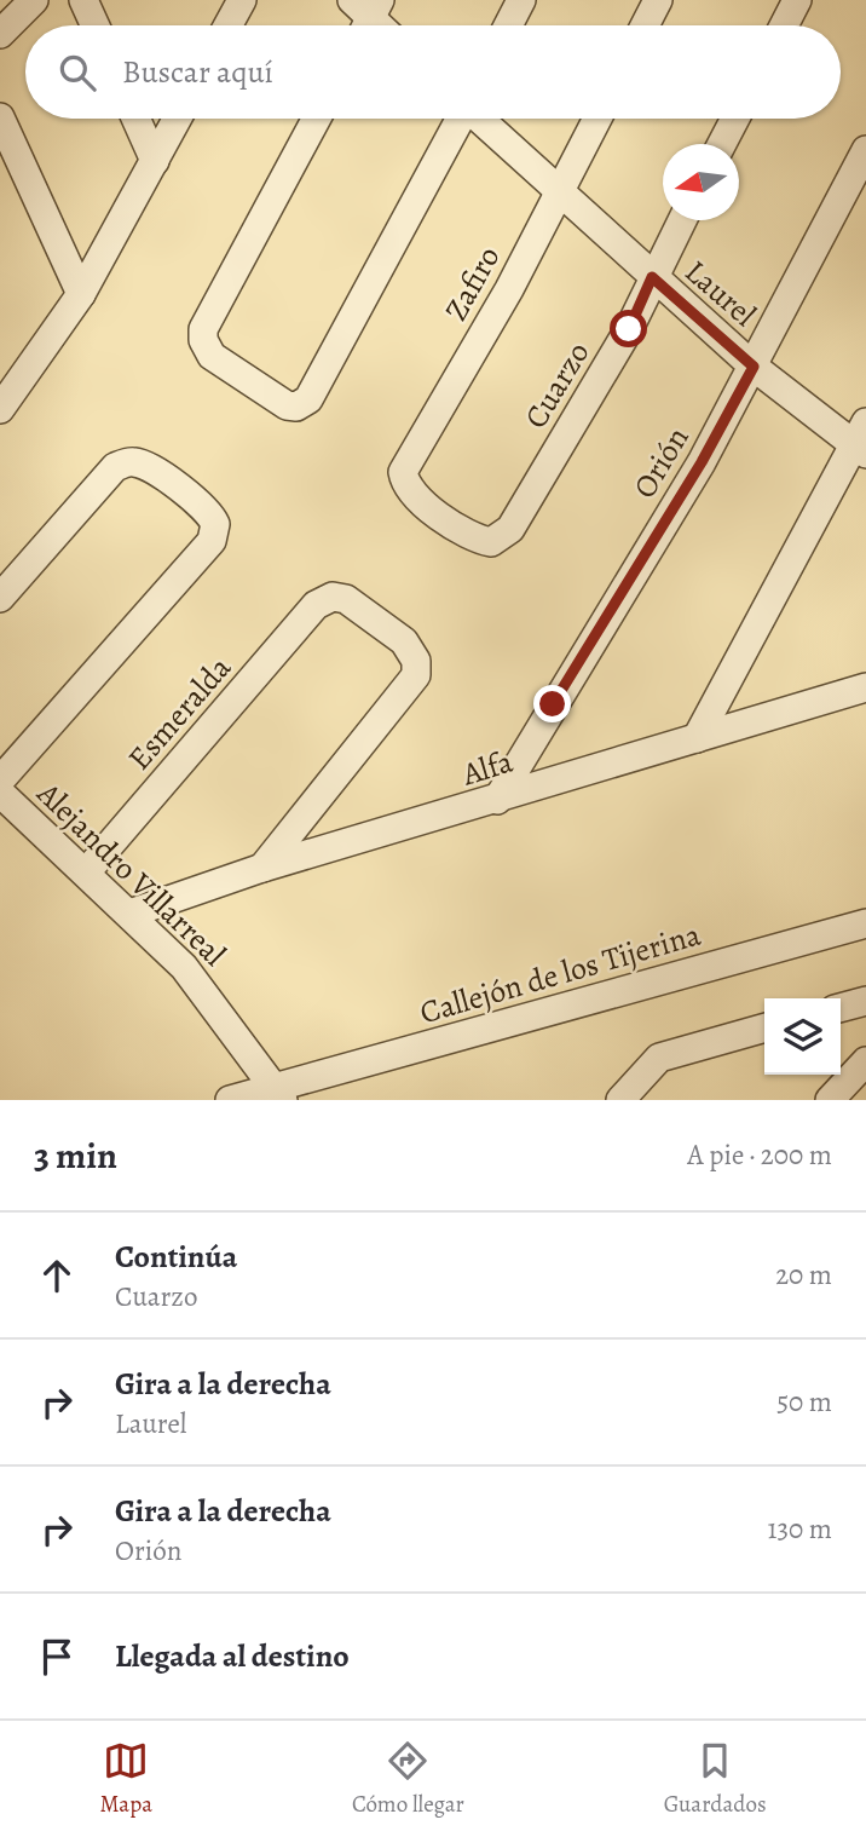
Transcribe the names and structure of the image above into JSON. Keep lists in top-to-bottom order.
{
  "streets": {
    "street": [
      "Zafiro",
      "Laurel",
      "Cuarzo",
      "Orión",
      "Esmeralda",
      "Alfa",
      "Alejandro Villarreal",
      "Callejón de los Tijerina"
    ]
  },
  "crossings": [
    ["Zafiro", "Laurel"],
    ["Zafiro", "Cuarzo"],
    ["Laurel", "Cuarzo"],
    ["Laurel", "Orión"],
    ["Orión", "Alfa"],
    ["Esmeralda", "Alfa"],
    ["Esmeralda", "Alejandro Villarreal"],
    ["Alfa", "Alejandro Villarreal"],
    ["Alejandro Villarreal", "Callejón de los Tijerina"]
  ],
  "north": "left",
  "page": {
    "search": "Buscar aquí",
    "heading": ["3 min", "A pie · 200 m"],
    "list": [
      ["Continúa", "Cuarzo", "20 m"],
      ["Gira a la derecha", "Laurel", "50 m"],
      ["Gira a la derecha", "Orión", "130 m"],
      "Llegada al destino"
    ],
    "nav": ["Mapa", "Cómo llegar", "Guardados"]
  }
}
